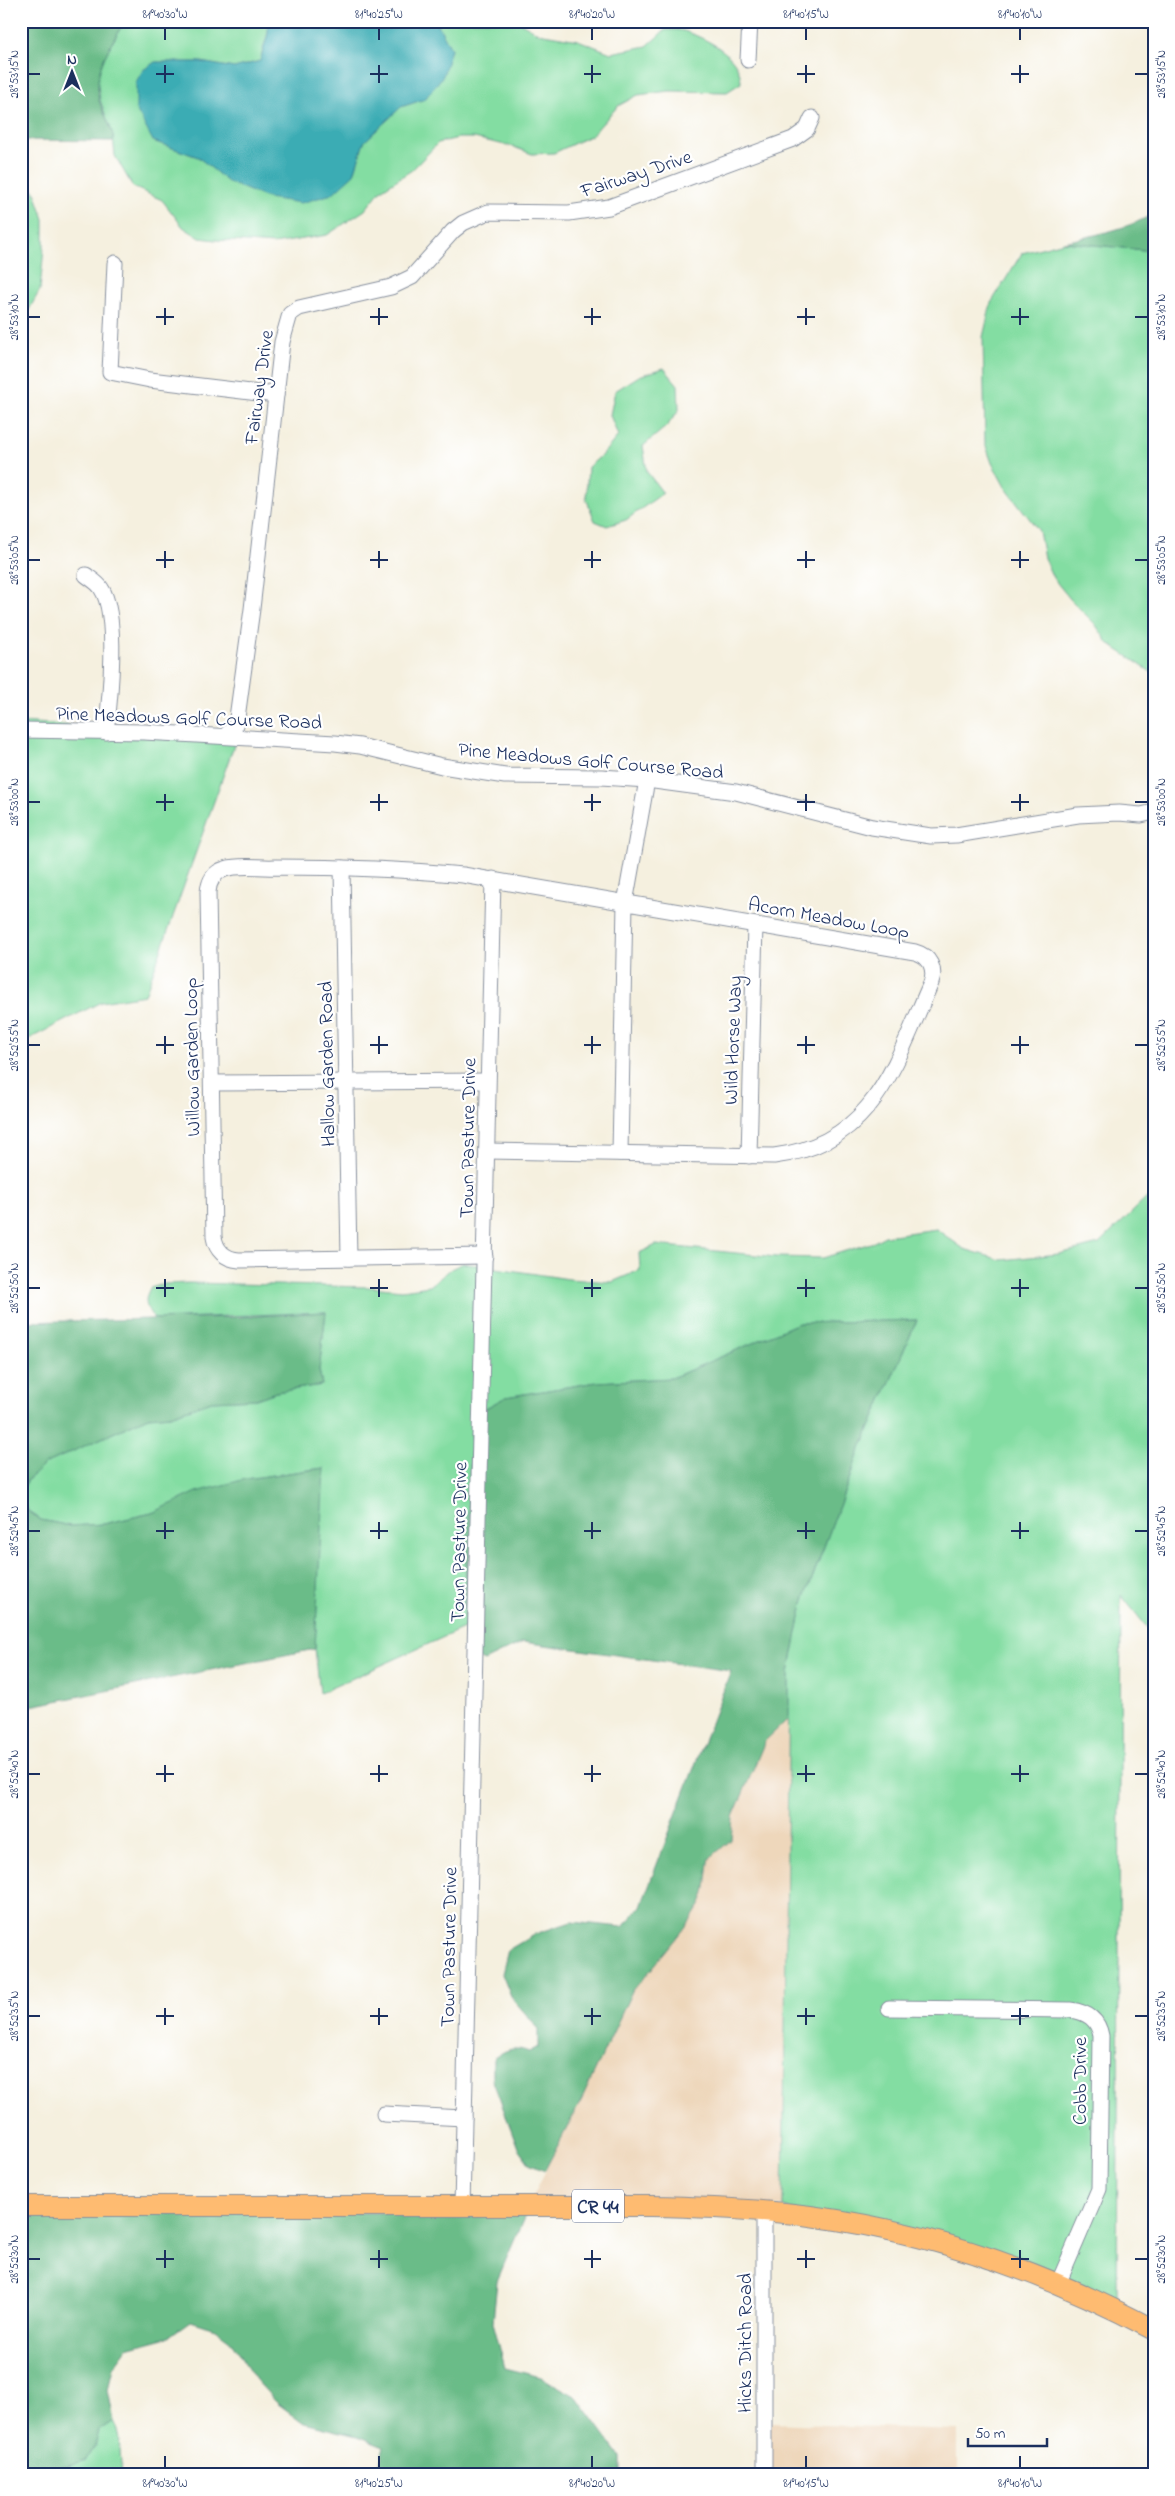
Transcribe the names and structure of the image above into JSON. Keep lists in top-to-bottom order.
{
  "streets": {
    "main road": ["CR 44"],
    "street": [
      "Fairway Drive",
      "Pine Meadows Golf Course Road",
      "Acorn Meadow Loop",
      "Wild Horse Way",
      "Willow Garden Loop",
      "Hallow Garden Road",
      "Town Pasture Drive",
      "Cobb Drive",
      "Hicks Ditch Road"
    ]
  },
  "crossings": [
    ["Fairway Drive", "Pine Meadows Golf Course Road"],
    ["Acorn Meadow Loop", "Wild Horse Way"],
    ["Acorn Meadow Loop", "Willow Garden Loop"],
    ["Acorn Meadow Loop", "Town Pasture Drive"],
    ["Willow Garden Loop", "Hallow Garden Road"],
    ["Willow Garden Loop", "Town Pasture Drive"],
    ["Town Pasture Drive", "CR 44"],
    ["Cobb Drive", "CR 44"],
    ["CR 44", "Hicks Ditch Road"]
  ],
  "scale_bar": "50 m",
  "north": "top",
  "coordinates": [
    "81°40'30\"W",
    "81°40'25\"W",
    "81°40'20\"W",
    "81°40'15\"W",
    "81°40'10\"W",
    "28°53'15\"N",
    "28°53'10\"N",
    "28°53'05\"N",
    "28°53'00\"N",
    "28°52'55\"N",
    "28°52'50\"N",
    "28°52'45\"N",
    "28°52'40\"N",
    "28°52'35\"N",
    "28°52'30\"N"
  ]
}
